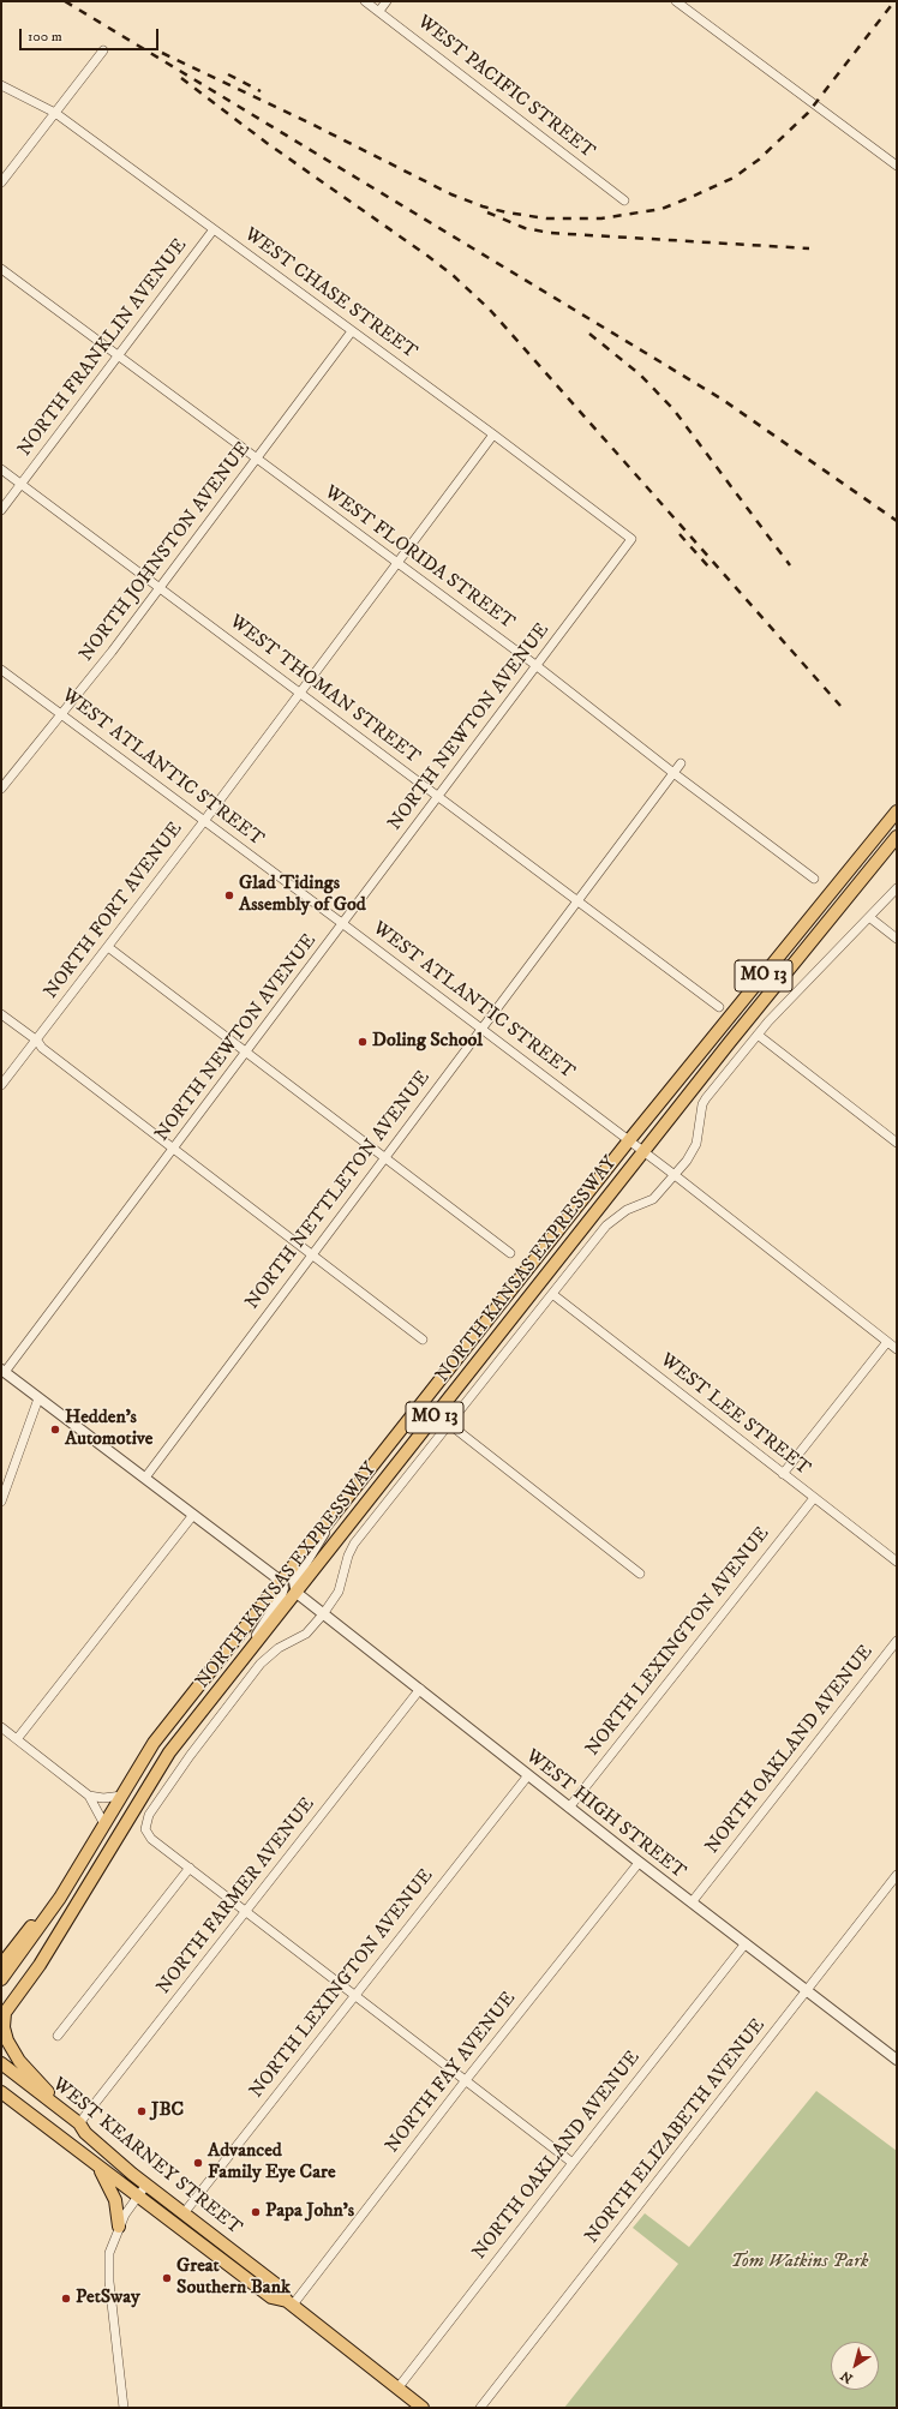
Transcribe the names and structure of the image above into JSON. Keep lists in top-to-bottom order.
{
  "streets": {
    "main road": ["MO 13", "NORTH KANSAS EXPRESSWAY", "WEST KEARNEY STREET"],
    "street": [
      "WEST PACIFIC STREET",
      "WEST CHASE STREET",
      "NORTH FRANKLIN AVENUE",
      "NORTH JOHNSTON AVENUE",
      "WEST FLORIDA STREET",
      "WEST THOMAN STREET",
      "NORTH NEWTON AVENUE",
      "WEST ATLANTIC STREET",
      "NORTH FORT AVENUE",
      "NORTH NETTLETON AVENUE",
      "WEST LEE STREET",
      "NORTH LEXINGTON AVENUE",
      "NORTH OAKLAND AVENUE",
      "WEST HIGH STREET",
      "NORTH FARMER AVENUE",
      "NORTH FAY AVENUE",
      "NORTH ELIZABETH AVENUE"
    ]
  },
  "crossings": [
    ["WEST CHASE STREET", "NORTH FRANKLIN AVENUE"],
    ["WEST CHASE STREET", "NORTH JOHNSTON AVENUE"],
    ["WEST CHASE STREET", "NORTH NEWTON AVENUE"],
    ["WEST CHASE STREET", "NORTH FORT AVENUE"],
    ["NORTH FRANKLIN AVENUE", "WEST FLORIDA STREET"],
    ["NORTH FRANKLIN AVENUE", "WEST THOMAN STREET"],
    ["NORTH JOHNSTON AVENUE", "WEST FLORIDA STREET"],
    ["NORTH JOHNSTON AVENUE", "WEST THOMAN STREET"],
    ["NORTH JOHNSTON AVENUE", "WEST ATLANTIC STREET"],
    ["WEST FLORIDA STREET", "NORTH NEWTON AVENUE"],
    ["WEST FLORIDA STREET", "NORTH FORT AVENUE"],
    ["WEST FLORIDA STREET", "NORTH NETTLETON AVENUE"],
    ["WEST THOMAN STREET", "NORTH NEWTON AVENUE"],
    ["WEST THOMAN STREET", "NORTH FORT AVENUE"],
    ["WEST THOMAN STREET", "NORTH NETTLETON AVENUE"],
    ["NORTH NEWTON AVENUE", "WEST ATLANTIC STREET"],
    ["WEST ATLANTIC STREET", "NORTH FORT AVENUE"],
    ["WEST ATLANTIC STREET", "NORTH NETTLETON AVENUE"],
    ["WEST ATLANTIC STREET", "NORTH KANSAS EXPRESSWAY"],
    ["NORTH KANSAS EXPRESSWAY", "WEST HIGH STREET"],
    ["WEST LEE STREET", "NORTH LEXINGTON AVENUE"],
    ["NORTH LEXINGTON AVENUE", "WEST HIGH STREET"],
    ["NORTH LEXINGTON AVENUE", "WEST KEARNEY STREET"],
    ["NORTH OAKLAND AVENUE", "WEST HIGH STREET"],
    ["NORTH OAKLAND AVENUE", "WEST KEARNEY STREET"],
    ["WEST HIGH STREET", "NORTH FARMER AVENUE"],
    ["WEST HIGH STREET", "NORTH FAY AVENUE"],
    ["WEST HIGH STREET", "NORTH ELIZABETH AVENUE"],
    ["NORTH FARMER AVENUE", "WEST KEARNEY STREET"],
    ["NORTH FAY AVENUE", "WEST KEARNEY STREET"]
  ],
  "parks": ["Tom Watkins Park"],
  "places": [
    "Glad Tidings Assembly of God",
    "Doling School",
    "Hedden's Automotive",
    "JBC",
    "Advanced Family Eye Care",
    "Papa John's",
    "Great Southern Bank",
    "PetSway"
  ],
  "scale_bar": "100 m",
  "north": "bottom left"
}
